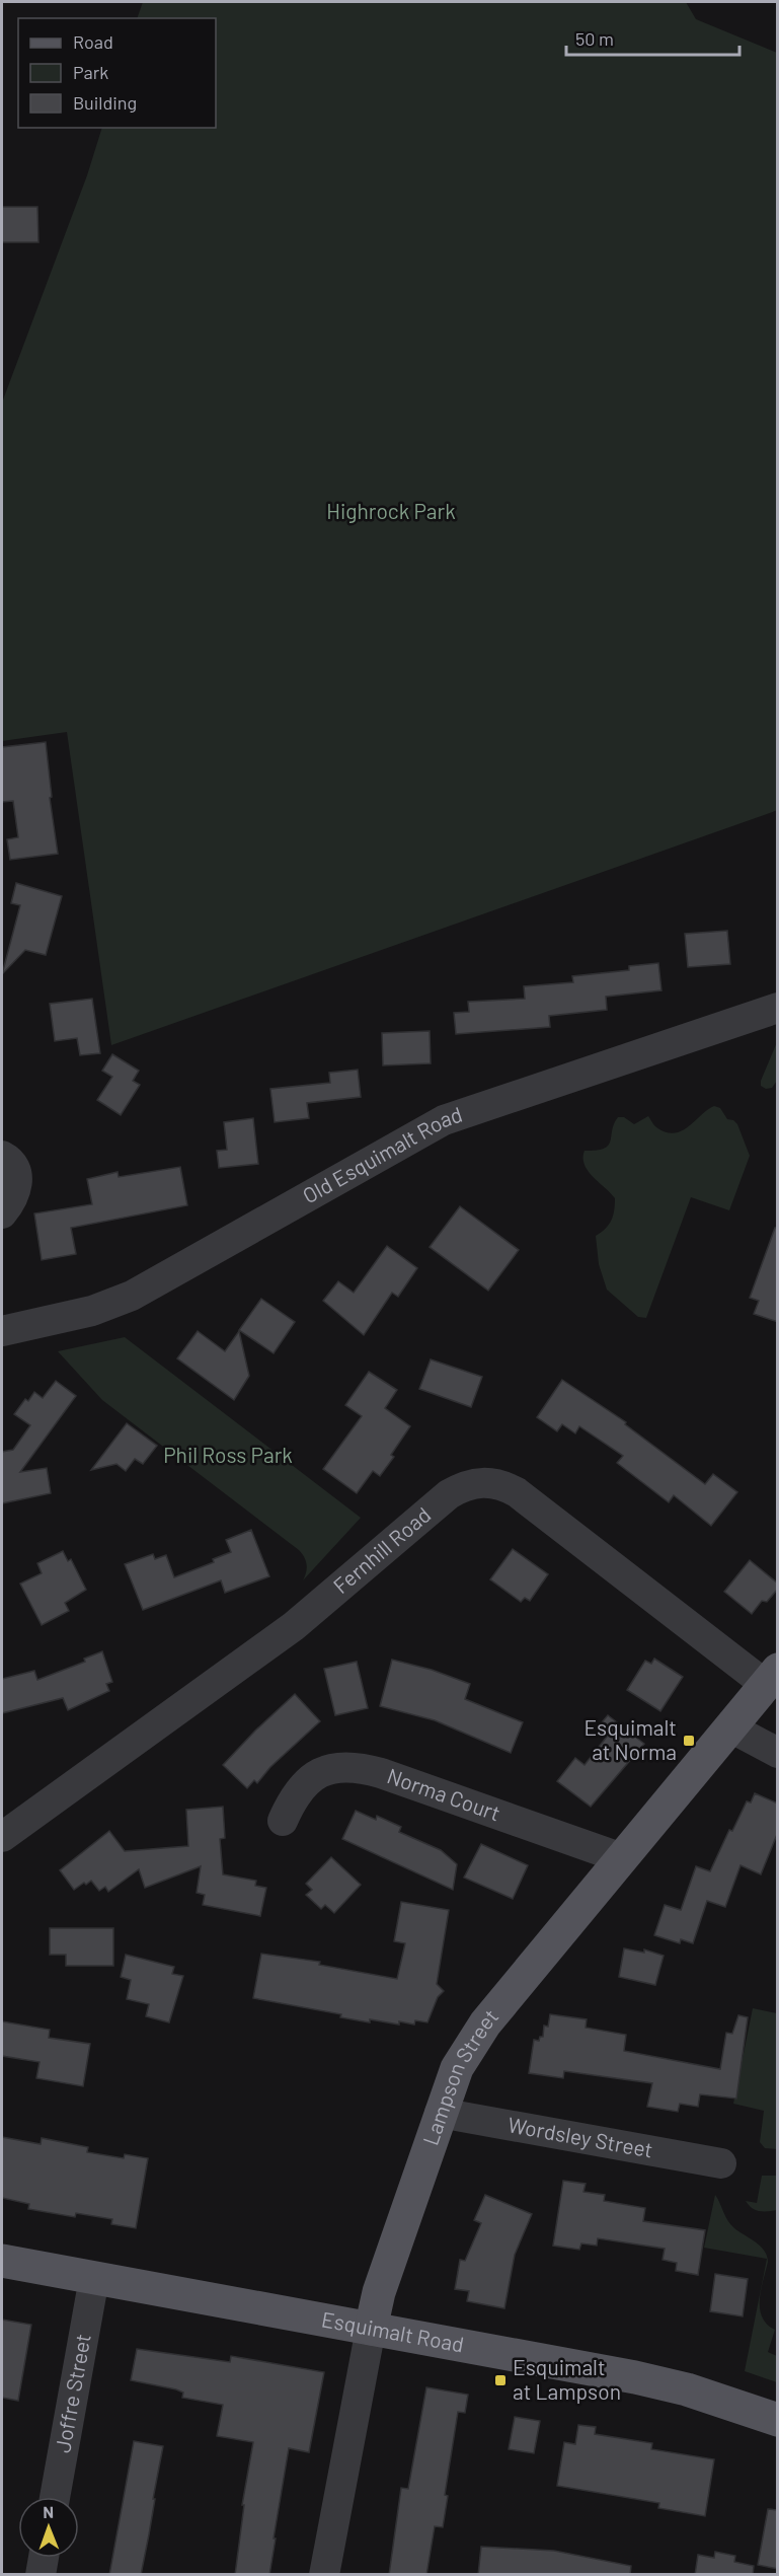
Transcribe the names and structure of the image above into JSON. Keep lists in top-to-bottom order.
{
  "streets": {
    "main road": ["Lampson Street", "Esquimalt Road"],
    "street": [
      "Old Esquimalt Road",
      "Fernhill Road",
      "Norma Court",
      "Wordsley Street",
      "Joffre Street"
    ]
  },
  "crossings": [
    ["Fernhill Road", "Lampson Street"],
    ["Norma Court", "Lampson Street"],
    ["Lampson Street", "Wordsley Street"],
    ["Lampson Street", "Esquimalt Road"],
    ["Esquimalt Road", "Joffre Street"]
  ],
  "parks": ["Highrock Park", "Phil Ross Park"],
  "places": {
    "transit": ["Esquimalt at Norma", "Esquimalt at Lampson"]
  },
  "legend": ["Road", "Park", "Building"],
  "scale_bar": "50 m",
  "north": "top"
}
